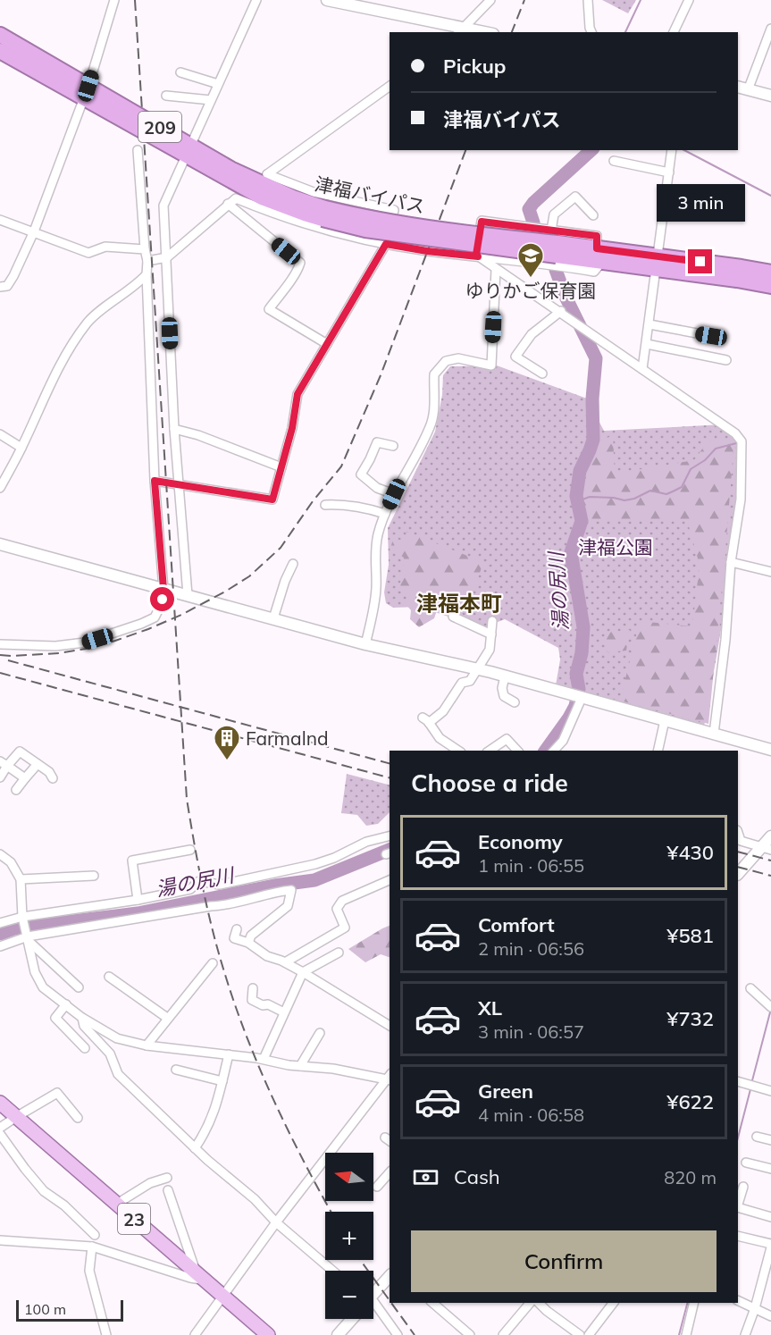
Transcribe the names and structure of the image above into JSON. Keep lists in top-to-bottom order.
{
  "streets": {
    "highway": ["209", "津福バイパス"],
    "main road": ["23"]
  },
  "districts": ["津福本町"],
  "water": ["湯の尻川"],
  "parks": ["津福公園"],
  "places": {
    "school or university": ["ゆりかご保育園"],
    "building": ["Farmalnd"]
  },
  "scale_bar": "100 m",
  "north": "left",
  "page": {
    "banner": ["Pickup", "津福バイパス"],
    "bubble": "3 min",
    "heading": "Choose a ride",
    "list": [
      {
        "name": "Economy",
        "note": "1 min · 06:55",
        "value": "¥430"
      },
      {
        "name": "Comfort",
        "note": "2 min · 06:56",
        "value": "¥581"
      },
      {
        "name": "XL",
        "note": "3 min · 06:57",
        "value": "¥732"
      },
      {
        "name": "Green",
        "note": "4 min · 06:58",
        "value": "¥622"
      }
    ],
    "pay": ["Cash", "820 m"],
    "map_buttons": ["+", "−"],
    "buttons": "Confirm",
    "scale": "100 m"
  }
}
